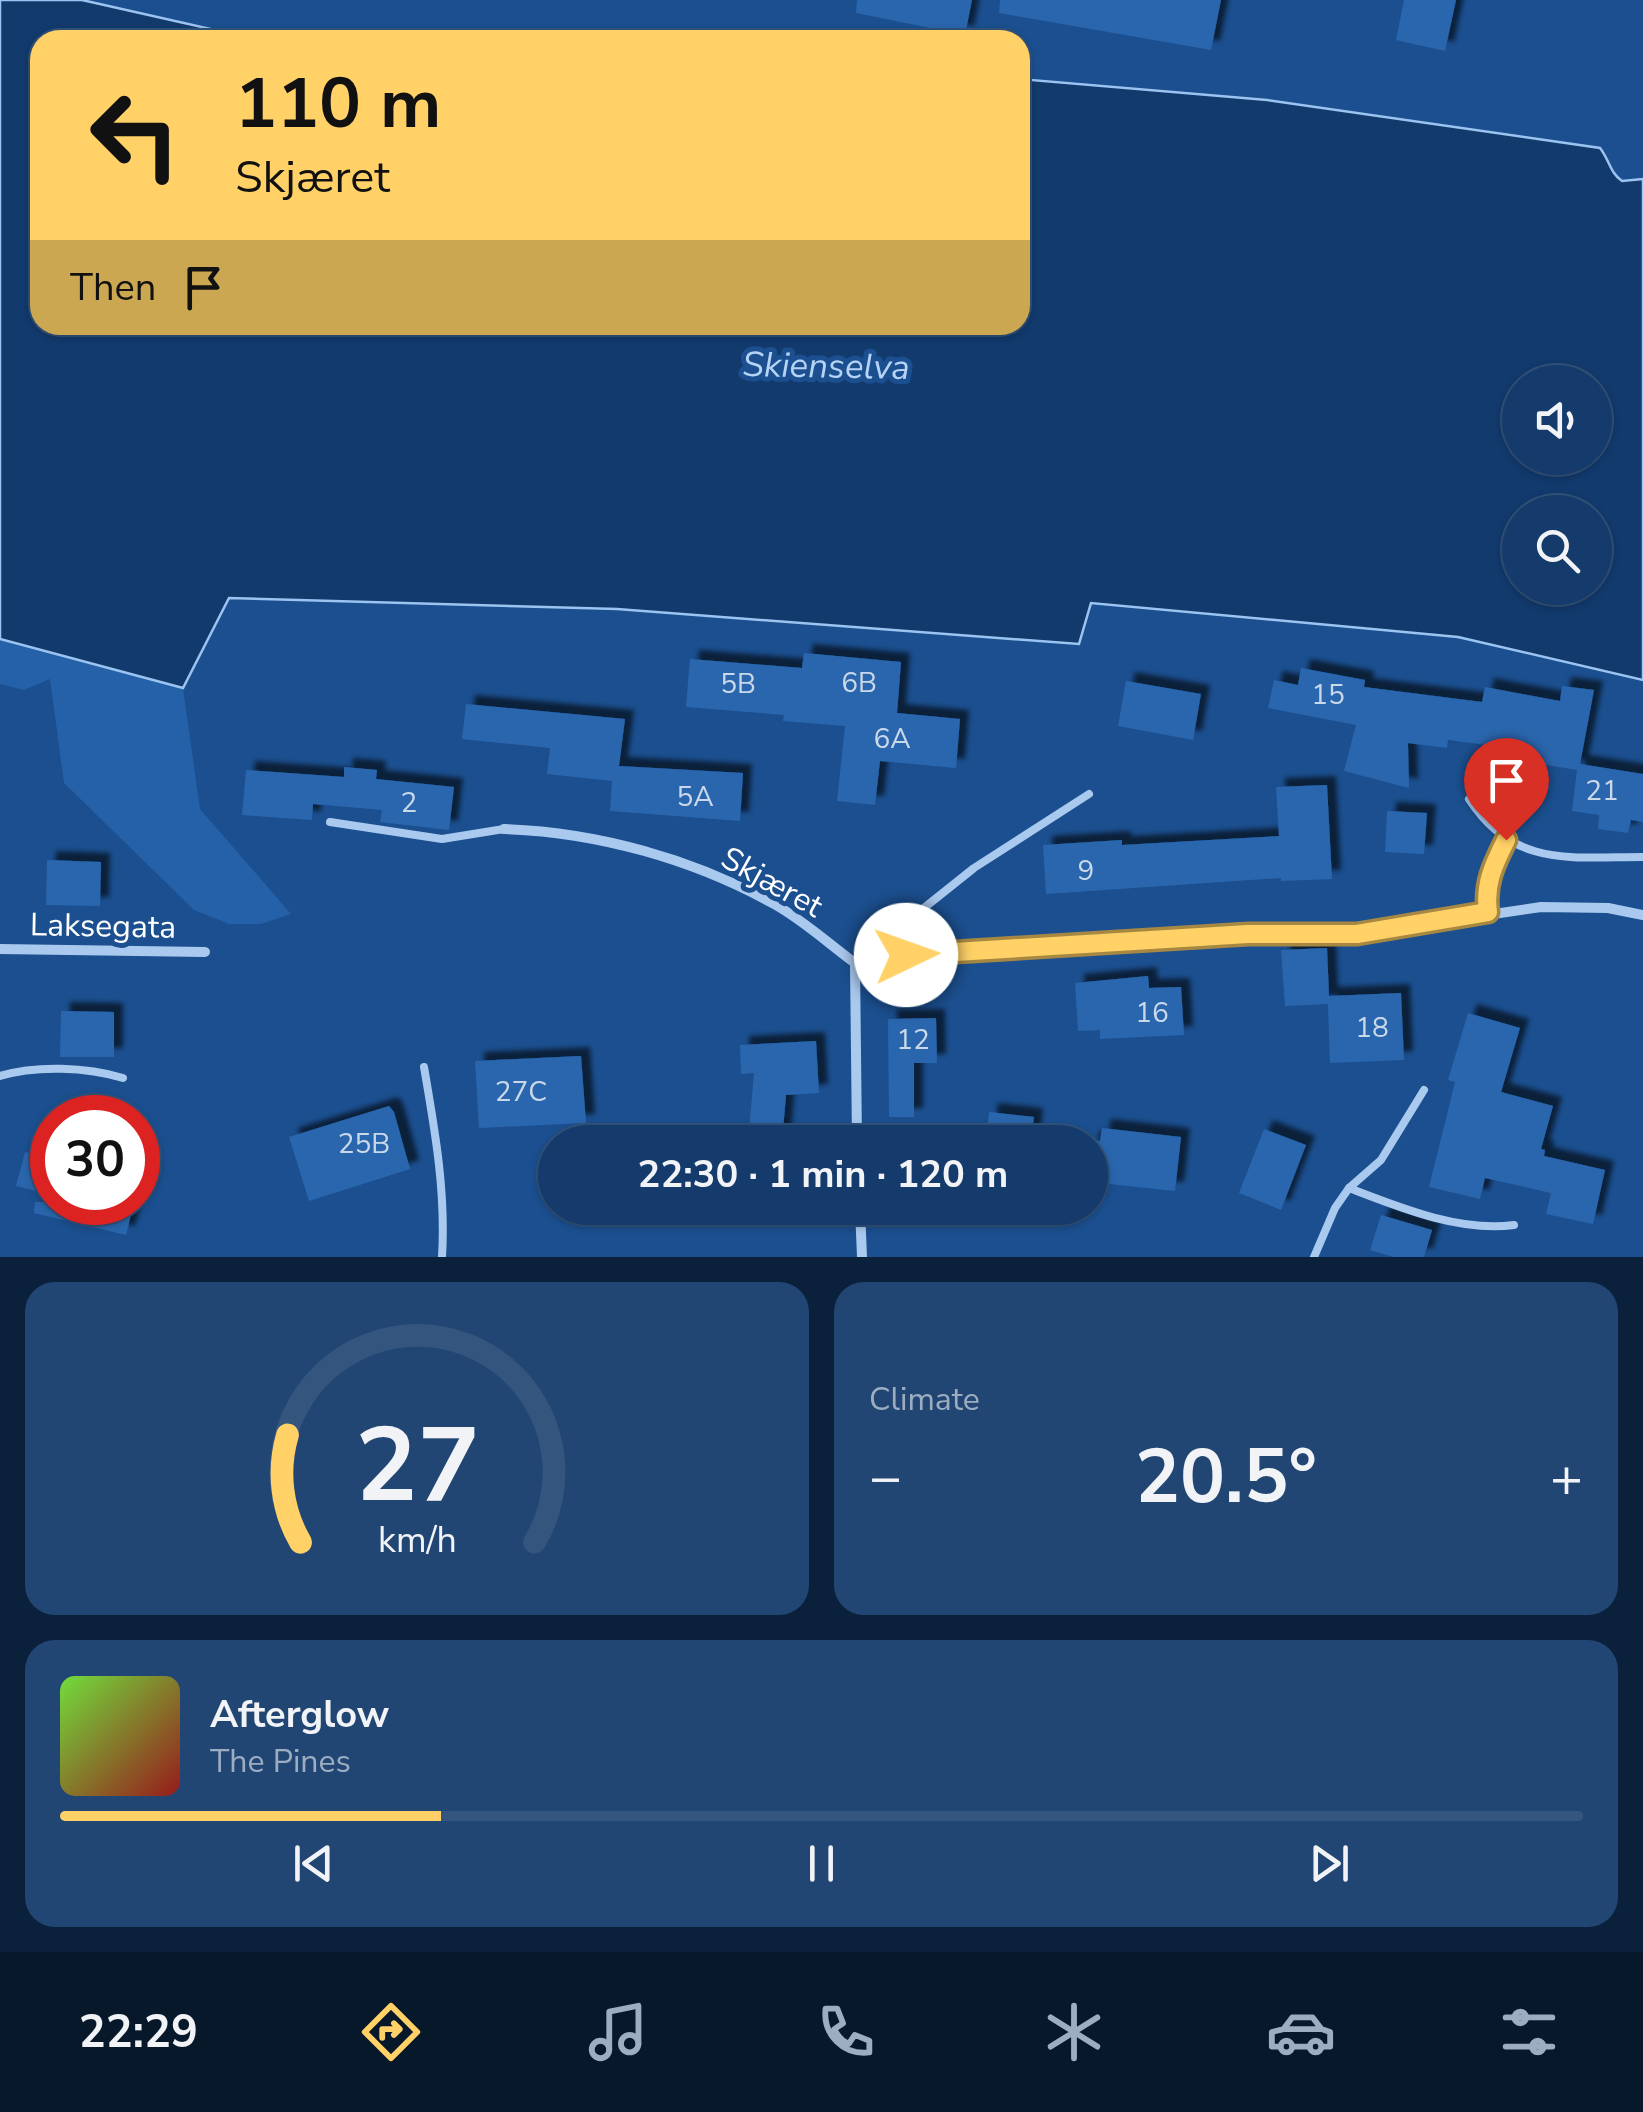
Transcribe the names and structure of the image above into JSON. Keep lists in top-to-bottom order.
{
  "streets": {
    "street": ["Skjæret", "Laksegata"]
  },
  "water": ["Skienselva"],
  "house_numbers": [
    "6B",
    "5B",
    "15",
    "6A",
    "21",
    "5A",
    "2",
    "9",
    "16",
    "18",
    "12",
    "27C",
    "25B"
  ],
  "page": {
    "turn": ["110 m", "Skjæret"],
    "then": "Then",
    "limit": "30",
    "trip": "22:30 · 1 min · 120 m",
    "tile": "Climate",
    "heat": ["−", "20.5°", "+"],
    "song": ["Afterglow", "The Pines"],
    "tabs": "22:29",
    "gauge": ["27", "km/h"]
  }
}
